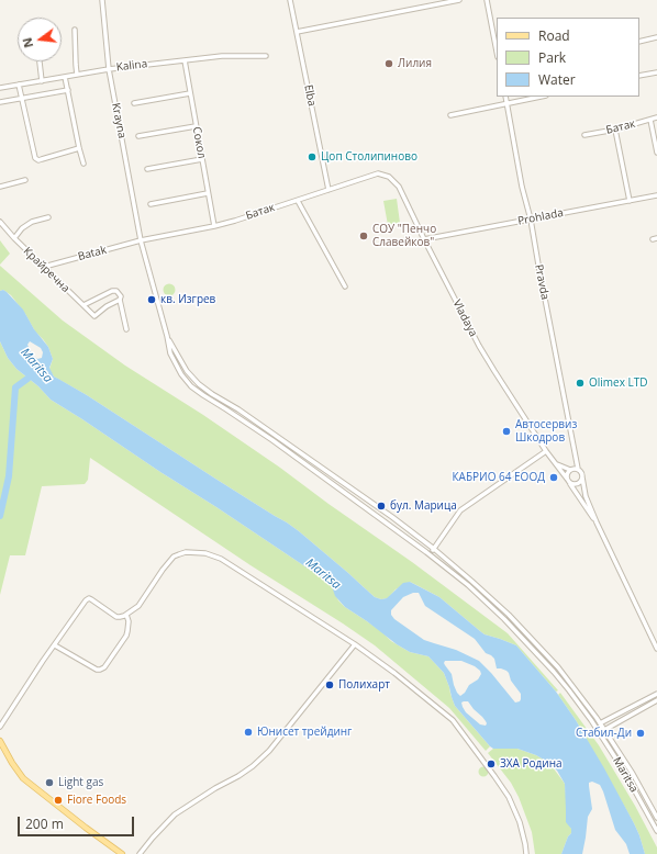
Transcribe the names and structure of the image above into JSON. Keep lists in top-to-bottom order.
{
  "streets": {
    "street": [
      "Kalina",
      "Elba",
      "Krayna",
      "Батак",
      "Сокол",
      "Prohlada",
      "Batak",
      "Крайречна",
      "Pravda",
      "Vladaya",
      "Maritsa"
    ]
  },
  "crossings": [
    ["Kalina", "Krayna"],
    ["Kalina", "Сокол"],
    ["Elba", "Батак"],
    ["Krayna", "Батак"],
    ["Krayna", "Batak"],
    ["Krayna", "Maritsa"],
    ["Батак", "Сокол"],
    ["Батак", "Batak"],
    ["Батак", "Vladaya"],
    ["Батак", "Maritsa"],
    ["Prohlada", "Pravda"],
    ["Prohlada", "Vladaya"],
    ["Batak", "Крайречна"],
    ["Batak", "Maritsa"],
    ["Pravda", "Vladaya"]
  ],
  "water": ["Maritsa"],
  "places": [
    "Лилия",
    "Цоп Столипиново",
    "СОУ \"Пенчо Славейков\"",
    "кв. Изгрев",
    "Olimex LTD",
    "Автосервиз Шкодров",
    "КАБРИО 64 ЕООД",
    "бул. Марица",
    "Полихарт",
    "Юнисет трейдинг",
    "Стабил-Ди",
    "ЗХА Родина",
    "Light gas",
    "Fiore Foods"
  ],
  "legend": ["Road", "Park", "Water"],
  "scale_bar": "200 m",
  "north": "left"
}
